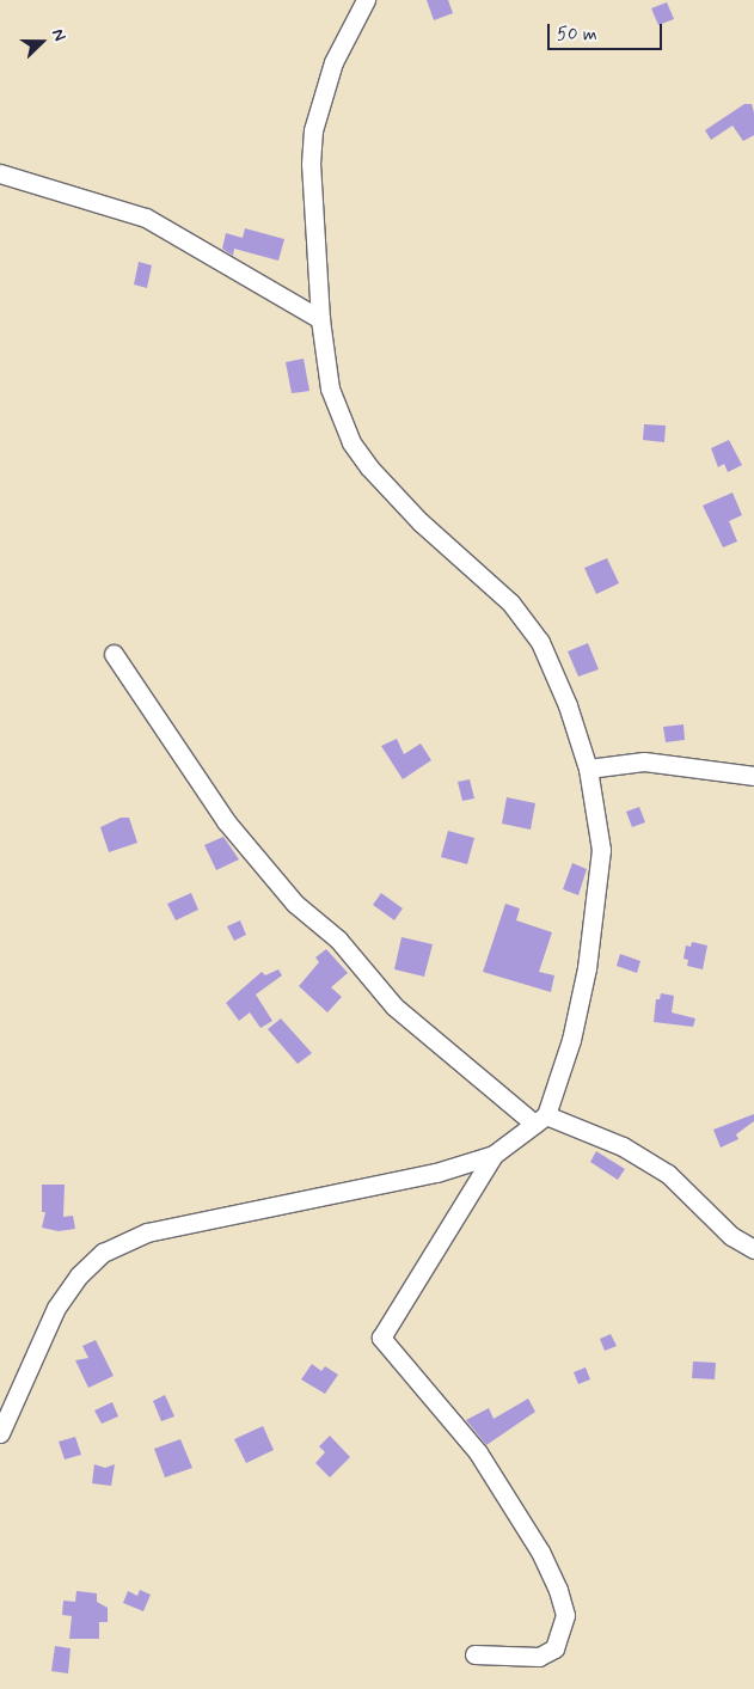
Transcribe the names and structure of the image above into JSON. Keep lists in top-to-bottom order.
{
  "scale_bar": "50 m",
  "north": "right"
}
